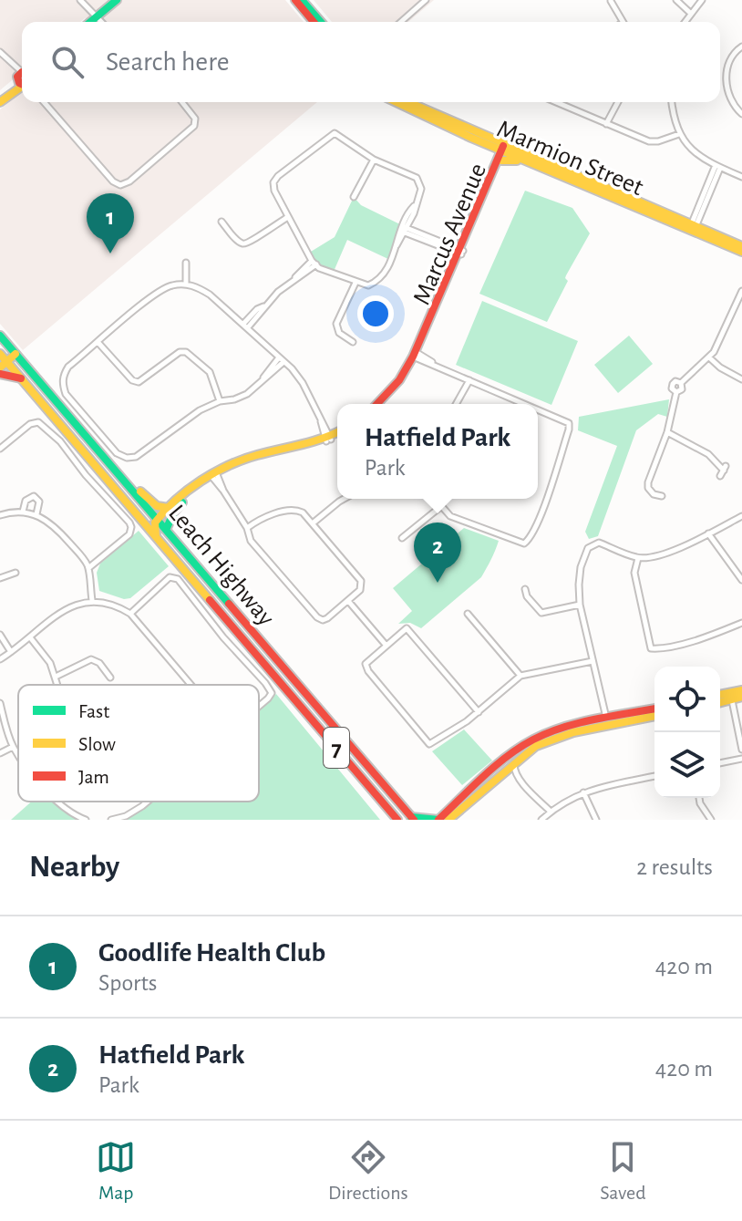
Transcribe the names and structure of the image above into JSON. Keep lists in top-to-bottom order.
{
  "streets": {
    "main road": [
      "Marmion Street",
      "Marcus Avenue",
      "Leach Highway",
      "7"
    ]
  },
  "crossings": [
    ["Marmion Street", "Marcus Avenue"]
  ],
  "legend": ["Fast", "Slow", "Jam"],
  "page": {
    "search": "Search here",
    "pins": ["1", "2"],
    "popup": ["Hatfield Park", "Park"],
    "heading": ["Nearby", "2 results"],
    "list": [
      {
        "mark": "1",
        "name": "Goodlife Health Club",
        "note": "Sports",
        "value": "420 m"
      },
      {
        "mark": "2",
        "name": "Hatfield Park",
        "note": "Park",
        "value": "420 m"
      }
    ],
    "nav": ["Map", "Directions", "Saved"]
  }
}
